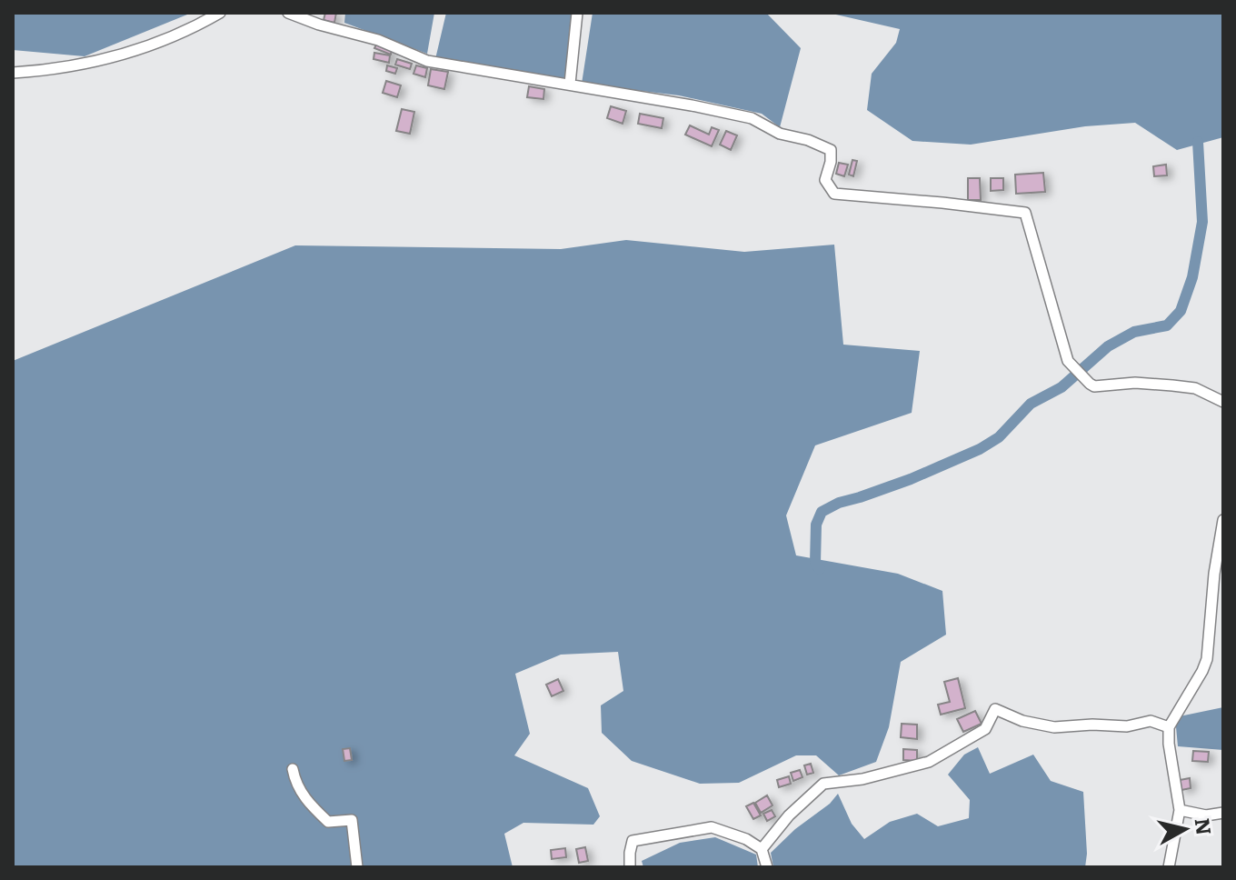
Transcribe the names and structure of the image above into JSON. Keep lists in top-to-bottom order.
{
  "north": "right"
}
